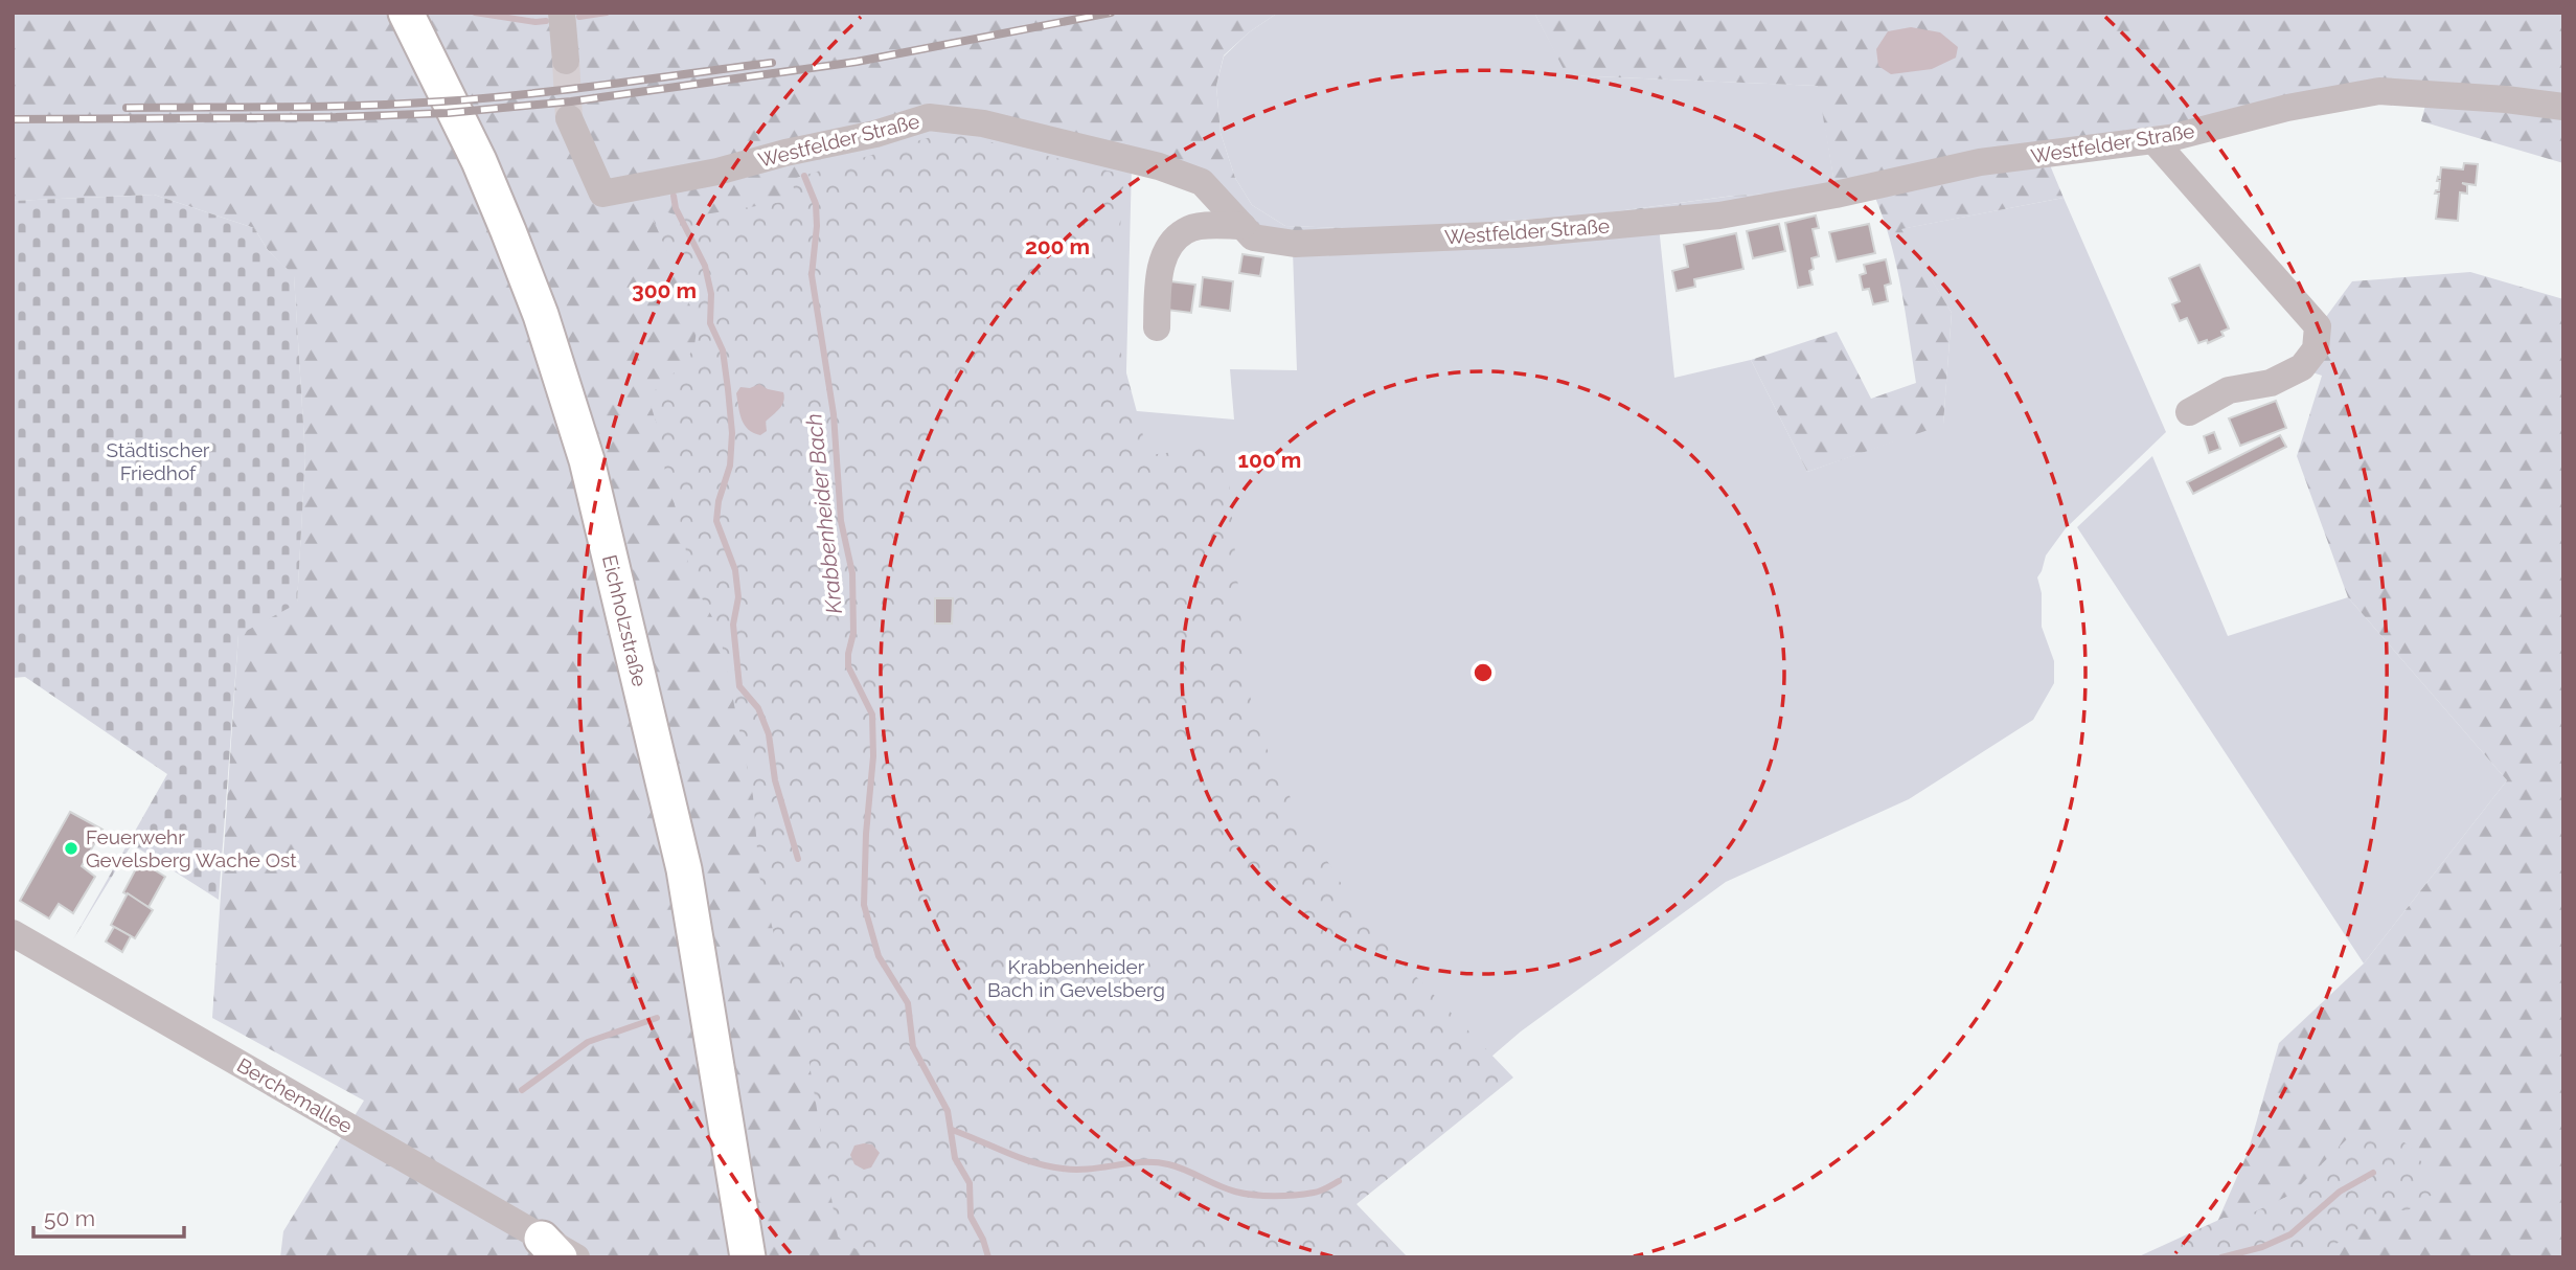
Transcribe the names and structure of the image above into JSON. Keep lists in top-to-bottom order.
{
  "streets": {
    "main road": ["Eichholzstraße"],
    "street": ["Westfelder Straße", "Berchemallee"]
  },
  "water": ["Krabbenheider Bach"],
  "parks": ["Städtischer Friedhof", "Krabbenheider Bach in Gevelsberg"],
  "places": ["Feuerwehr Gevelsberg Wache Ost"],
  "scale_bar": "50 m",
  "rings": ["200 m", "300 m", "100 m"]
}
